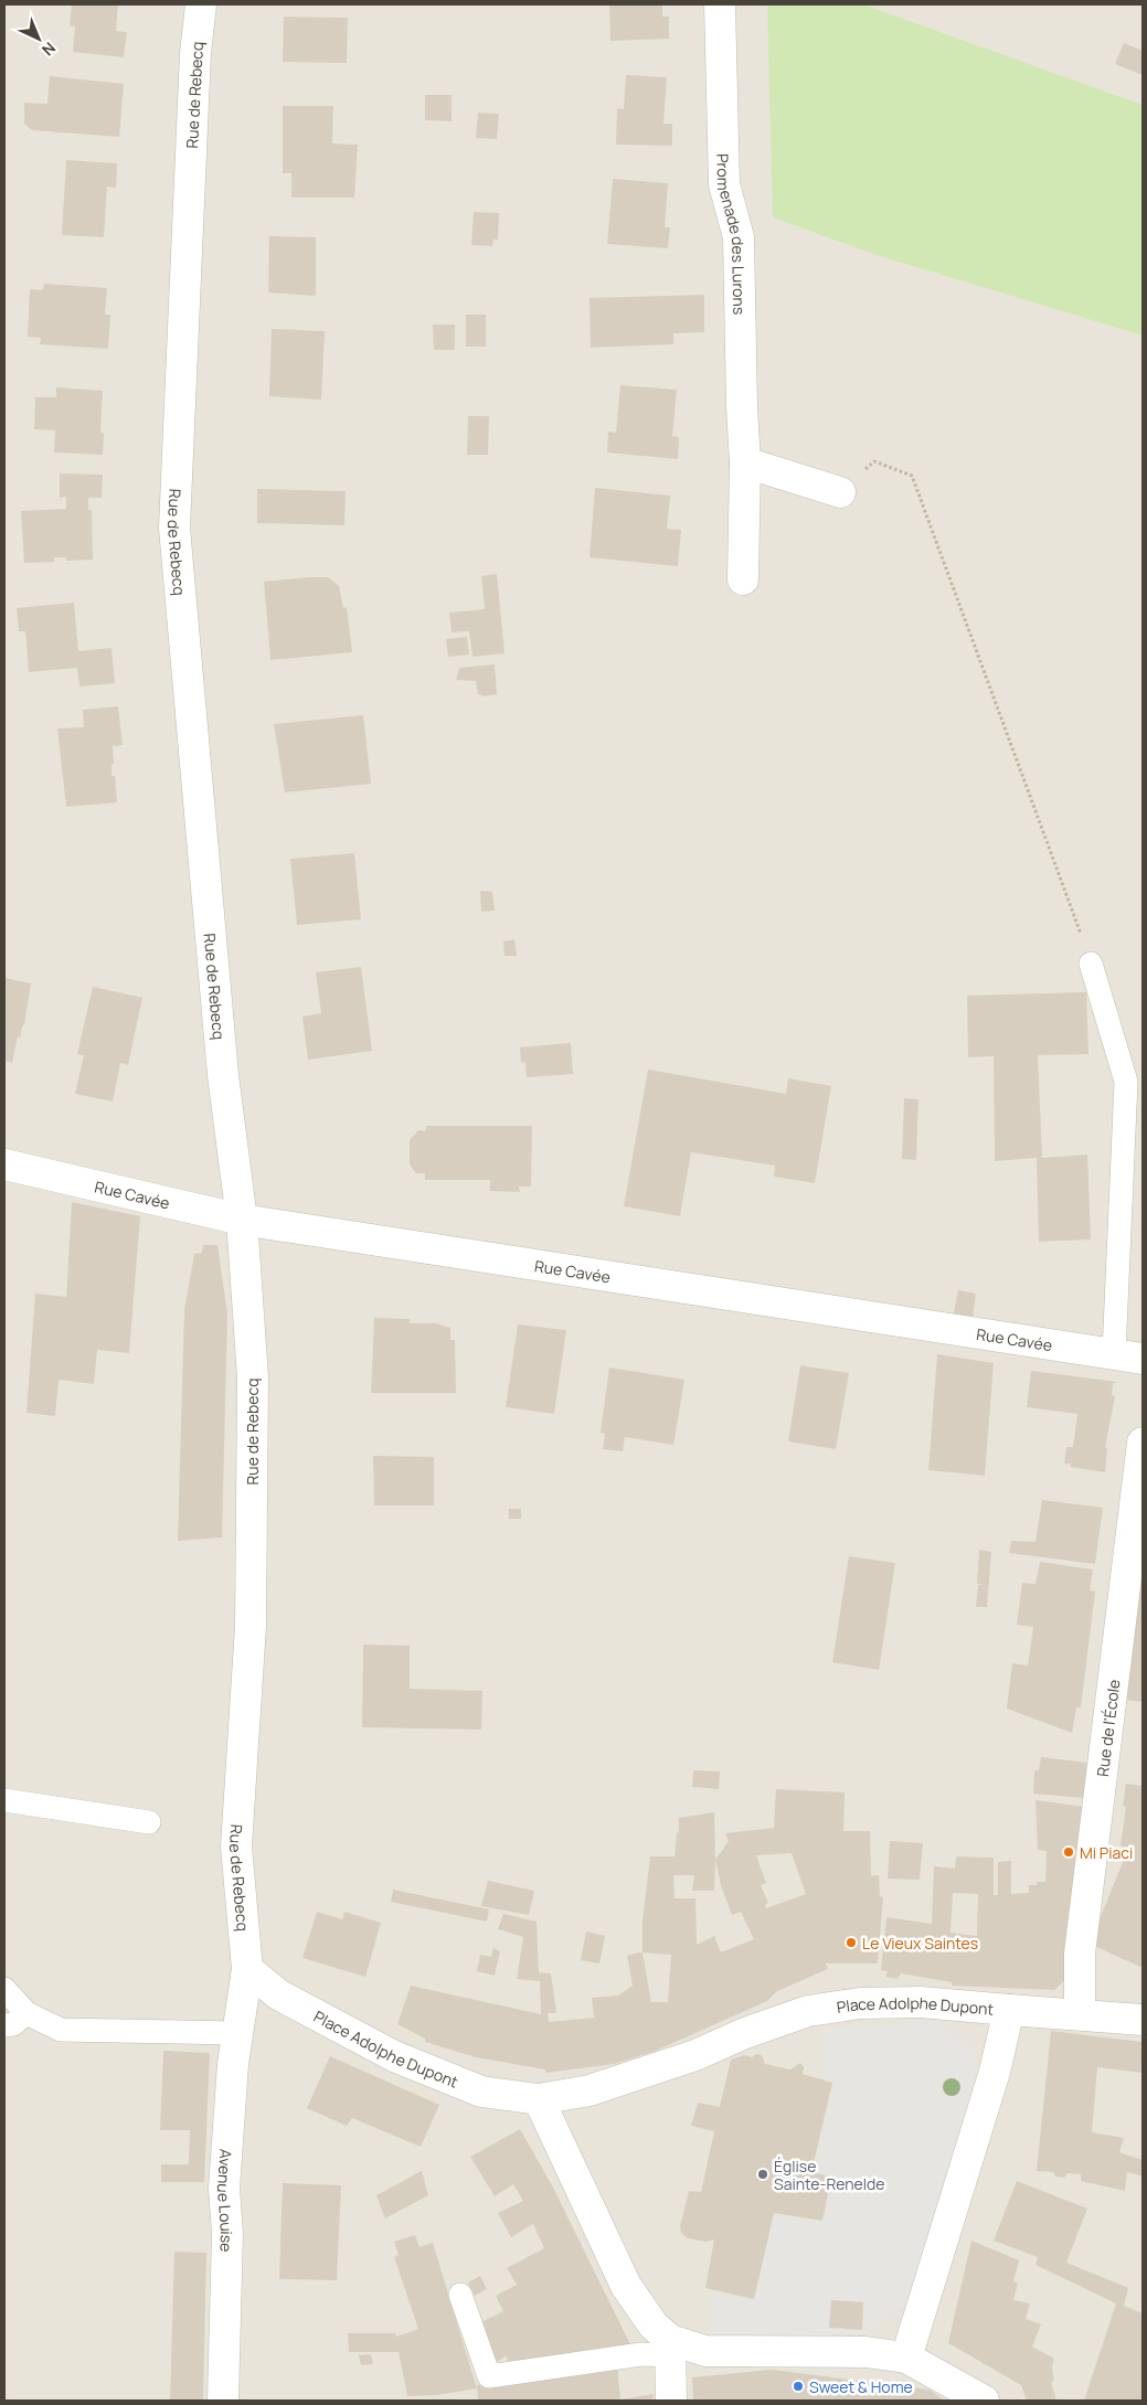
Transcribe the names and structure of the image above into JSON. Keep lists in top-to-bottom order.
{
  "streets": {
    "street": [
      "Rue de Rebecq",
      "Promenade des Lurons",
      "Rue Cavée",
      "Rue de l'École",
      "Place Adolphe Dupont",
      "Avenue Louise"
    ]
  },
  "crossings": [
    ["Rue de Rebecq", "Rue Cavée"],
    ["Rue de Rebecq", "Place Adolphe Dupont"],
    ["Rue de Rebecq", "Avenue Louise"],
    ["Place Adolphe Dupont", "Avenue Louise"]
  ],
  "places": [
    "Mi Piaci",
    "Le Vieux Saintes",
    "Église Sainte-Renelde",
    "Sweet & Home"
  ],
  "north": "bottom right"
}
